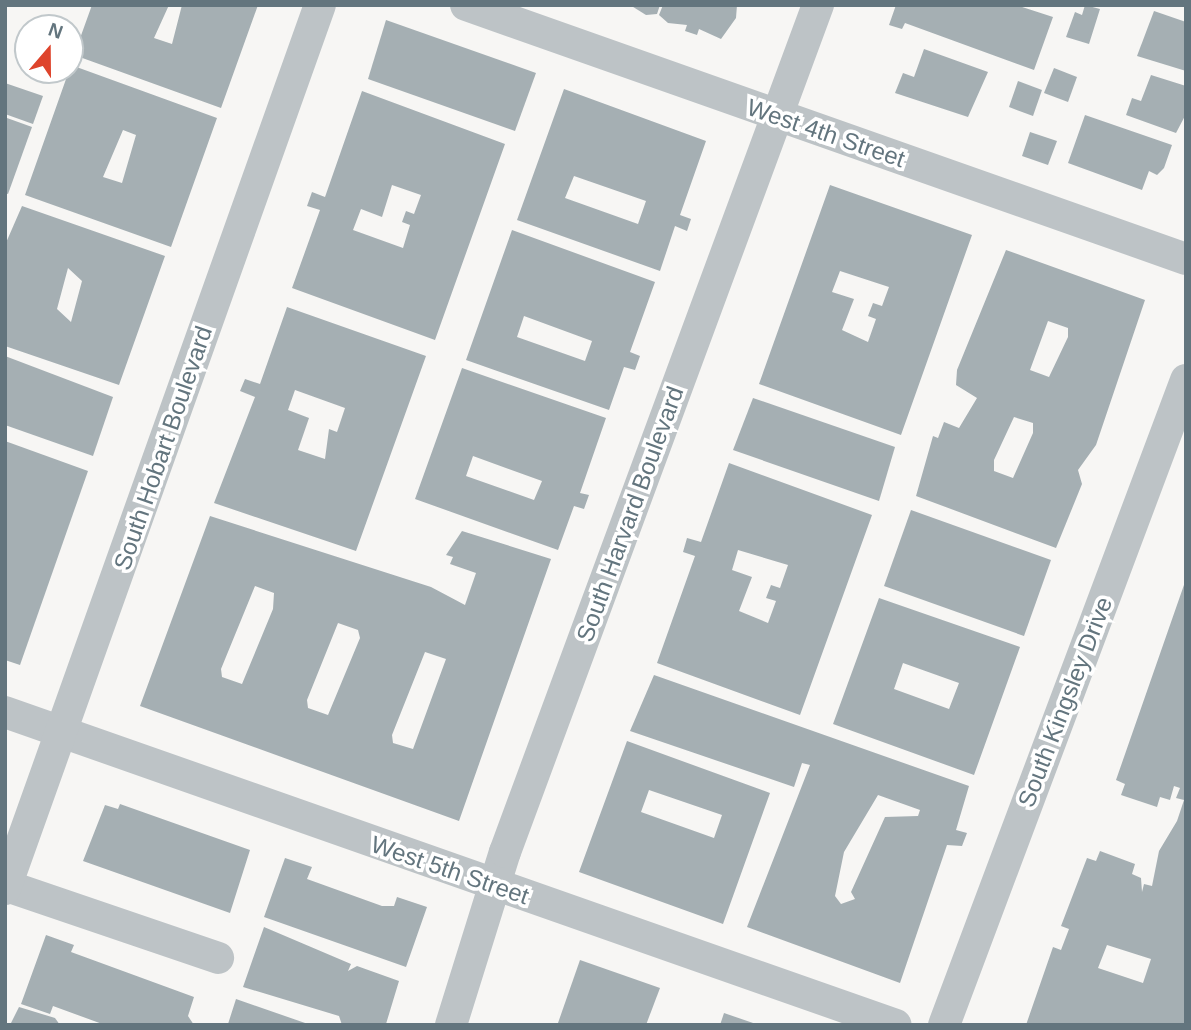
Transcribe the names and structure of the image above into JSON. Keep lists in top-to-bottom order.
{
  "streets": {
    "street": [
      "West 4th Street",
      "South Hobart Boulevard",
      "South Harvard Boulevard",
      "South Kingsley Drive",
      "West 5th Street"
    ]
  },
  "crossings": [
    ["West 4th Street", "South Harvard Boulevard"],
    ["South Hobart Boulevard", "West 5th Street"],
    ["South Harvard Boulevard", "West 5th Street"]
  ],
  "north": "top"
}
